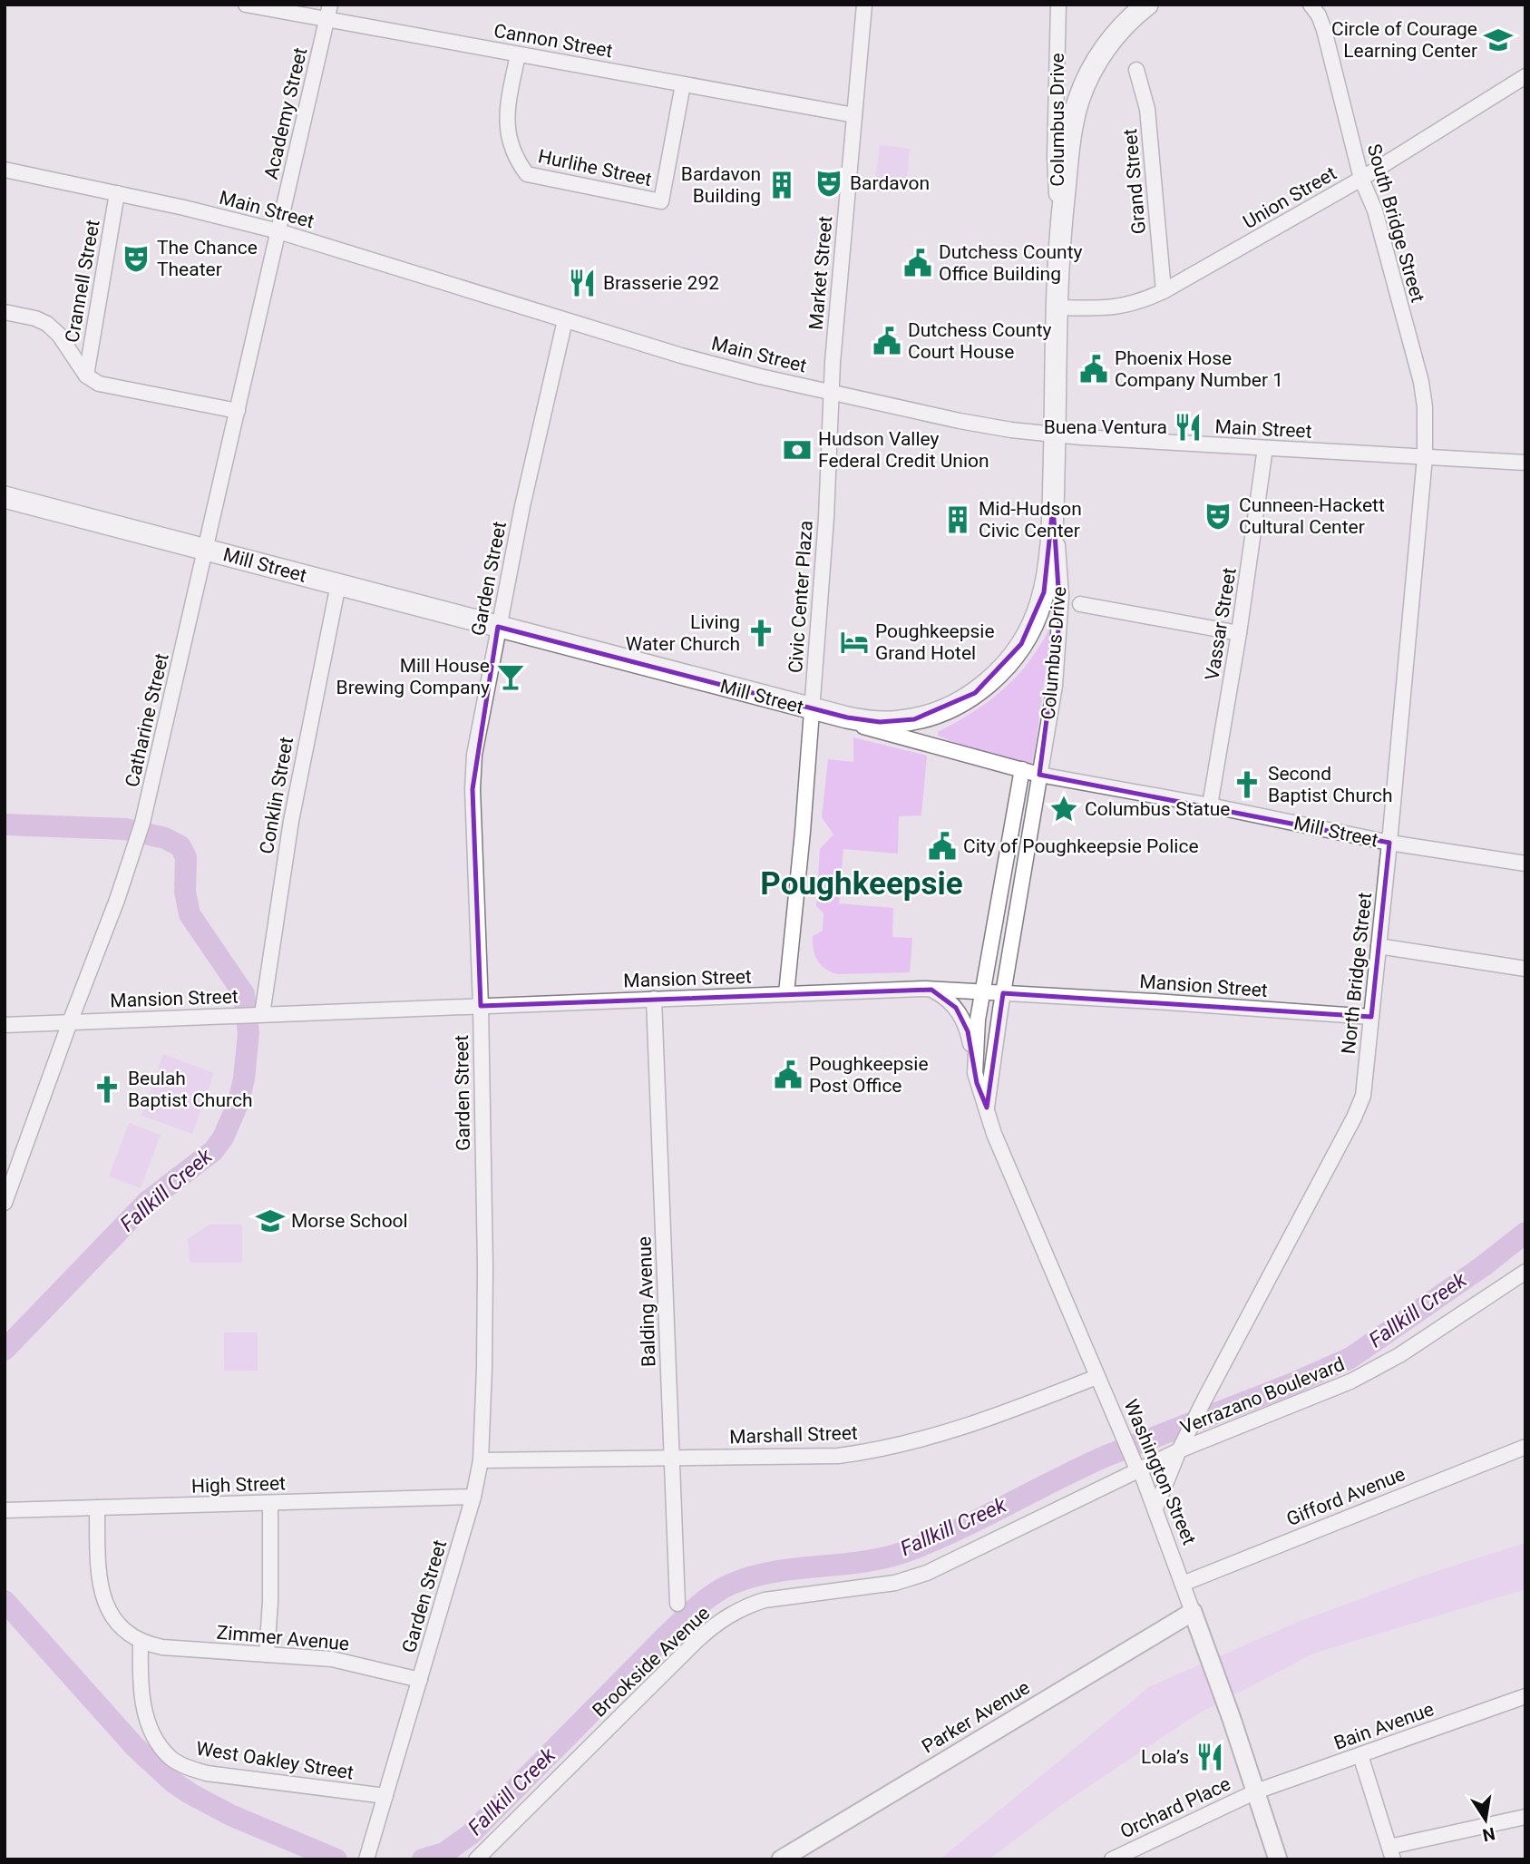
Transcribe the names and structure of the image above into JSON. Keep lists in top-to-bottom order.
{
  "streets": {
    "highway": ["Columbus Drive", "Mill Street"],
    "main road": ["Washington Street", "Parker Avenue"],
    "street": [
      "Cannon Street",
      "Academy Street",
      "Hurlihe Street",
      "Grand Street",
      "Union Street",
      "Main Street",
      "South Bridge Street",
      "Market Street",
      "Crannell Street",
      "Garden Street",
      "Civic Center Plaza",
      "Vassar Street",
      "Catharine Street",
      "Conklin Street",
      "North Bridge Street",
      "Mansion Street",
      "Balding Avenue",
      "Verrazano Boulevard",
      "Marshall Street",
      "High Street",
      "Gifford Avenue",
      "Zimmer Avenue",
      "Brookside Avenue",
      "Bain Avenue",
      "West Oakley Street",
      "Orchard Place"
    ]
  },
  "crossings": [
    ["Cannon Street", "Academy Street"],
    ["Cannon Street", "Hurlihe Street"],
    ["Cannon Street", "Market Street"],
    ["Academy Street", "Main Street"],
    ["Academy Street", "Catharine Street"],
    ["Columbus Drive", "Union Street"],
    ["Columbus Drive", "Main Street"],
    ["Columbus Drive", "Mill Street"],
    ["Columbus Drive", "Mansion Street"],
    ["Columbus Drive", "Washington Street"],
    ["Grand Street", "Union Street"],
    ["Union Street", "South Bridge Street"],
    ["Main Street", "South Bridge Street"],
    ["Main Street", "Market Street"],
    ["Main Street", "Crannell Street"],
    ["Main Street", "Garden Street"],
    ["Main Street", "Civic Center Plaza"],
    ["Main Street", "Vassar Street"],
    ["Main Street", "Catharine Street"],
    ["Main Street", "North Bridge Street"],
    ["South Bridge Street", "North Bridge Street"],
    ["Market Street", "Civic Center Plaza"],
    ["Mill Street", "Garden Street"],
    ["Mill Street", "Civic Center Plaza"],
    ["Mill Street", "Vassar Street"],
    ["Mill Street", "Catharine Street"],
    ["Mill Street", "Conklin Street"],
    ["Mill Street", "North Bridge Street"],
    ["Garden Street", "Mansion Street"],
    ["Garden Street", "Marshall Street"],
    ["Garden Street", "High Street"],
    ["Garden Street", "Zimmer Avenue"],
    ["Garden Street", "West Oakley Street"],
    ["Civic Center Plaza", "Mansion Street"],
    ["Catharine Street", "Mansion Street"],
    ["Conklin Street", "Mansion Street"],
    ["North Bridge Street", "Mansion Street"],
    ["North Bridge Street", "Verrazano Boulevard"],
    ["North Bridge Street", "Washington Street"],
    ["Mansion Street", "Balding Avenue"],
    ["Mansion Street", "Washington Street"],
    ["Balding Avenue", "Marshall Street"],
    ["Verrazano Boulevard", "Washington Street"],
    ["Verrazano Boulevard", "Brookside Avenue"],
    ["Marshall Street", "Washington Street"],
    ["Washington Street", "Gifford Avenue"],
    ["Washington Street", "Brookside Avenue"],
    ["Washington Street", "Parker Avenue"],
    ["Washington Street", "Bain Avenue"],
    ["Washington Street", "Orchard Place"],
    ["Zimmer Avenue", "West Oakley Street"],
    ["Bain Avenue", "Orchard Place"]
  ],
  "districts": ["Poughkeepsie"],
  "water": ["Fallkill Creek"],
  "places": {
    "school or university": ["Circle of Courage Learning Center", "Morse School"],
    "theatre": ["Bardavon", "The Chance Theater", "Cunneen-Hackett Cultural Center"],
    "building": ["Bardavon Building", "Mid-Hudson Civic Center"],
    "public building": [
      "Dutchess County Office Building",
      "Dutchess County Court House",
      "Phoenix Hose Company Number 1",
      "City of Poughkeepsie Police",
      "Poughkeepsie Post Office"
    ],
    "restaurant": ["Brasserie 292", "Buena Ventura", "Lola’s"],
    "bank": ["Hudson Valley Federal Credit Union"],
    "church": ["Living Water Church", "Second Baptist Church", "Beulah Baptist Church"],
    "hotel": ["Poughkeepsie Grand Hotel"],
    "bar": ["Mill House Brewing Company"],
    "place": ["Columbus Statue"]
  },
  "north": "bottom"
}
